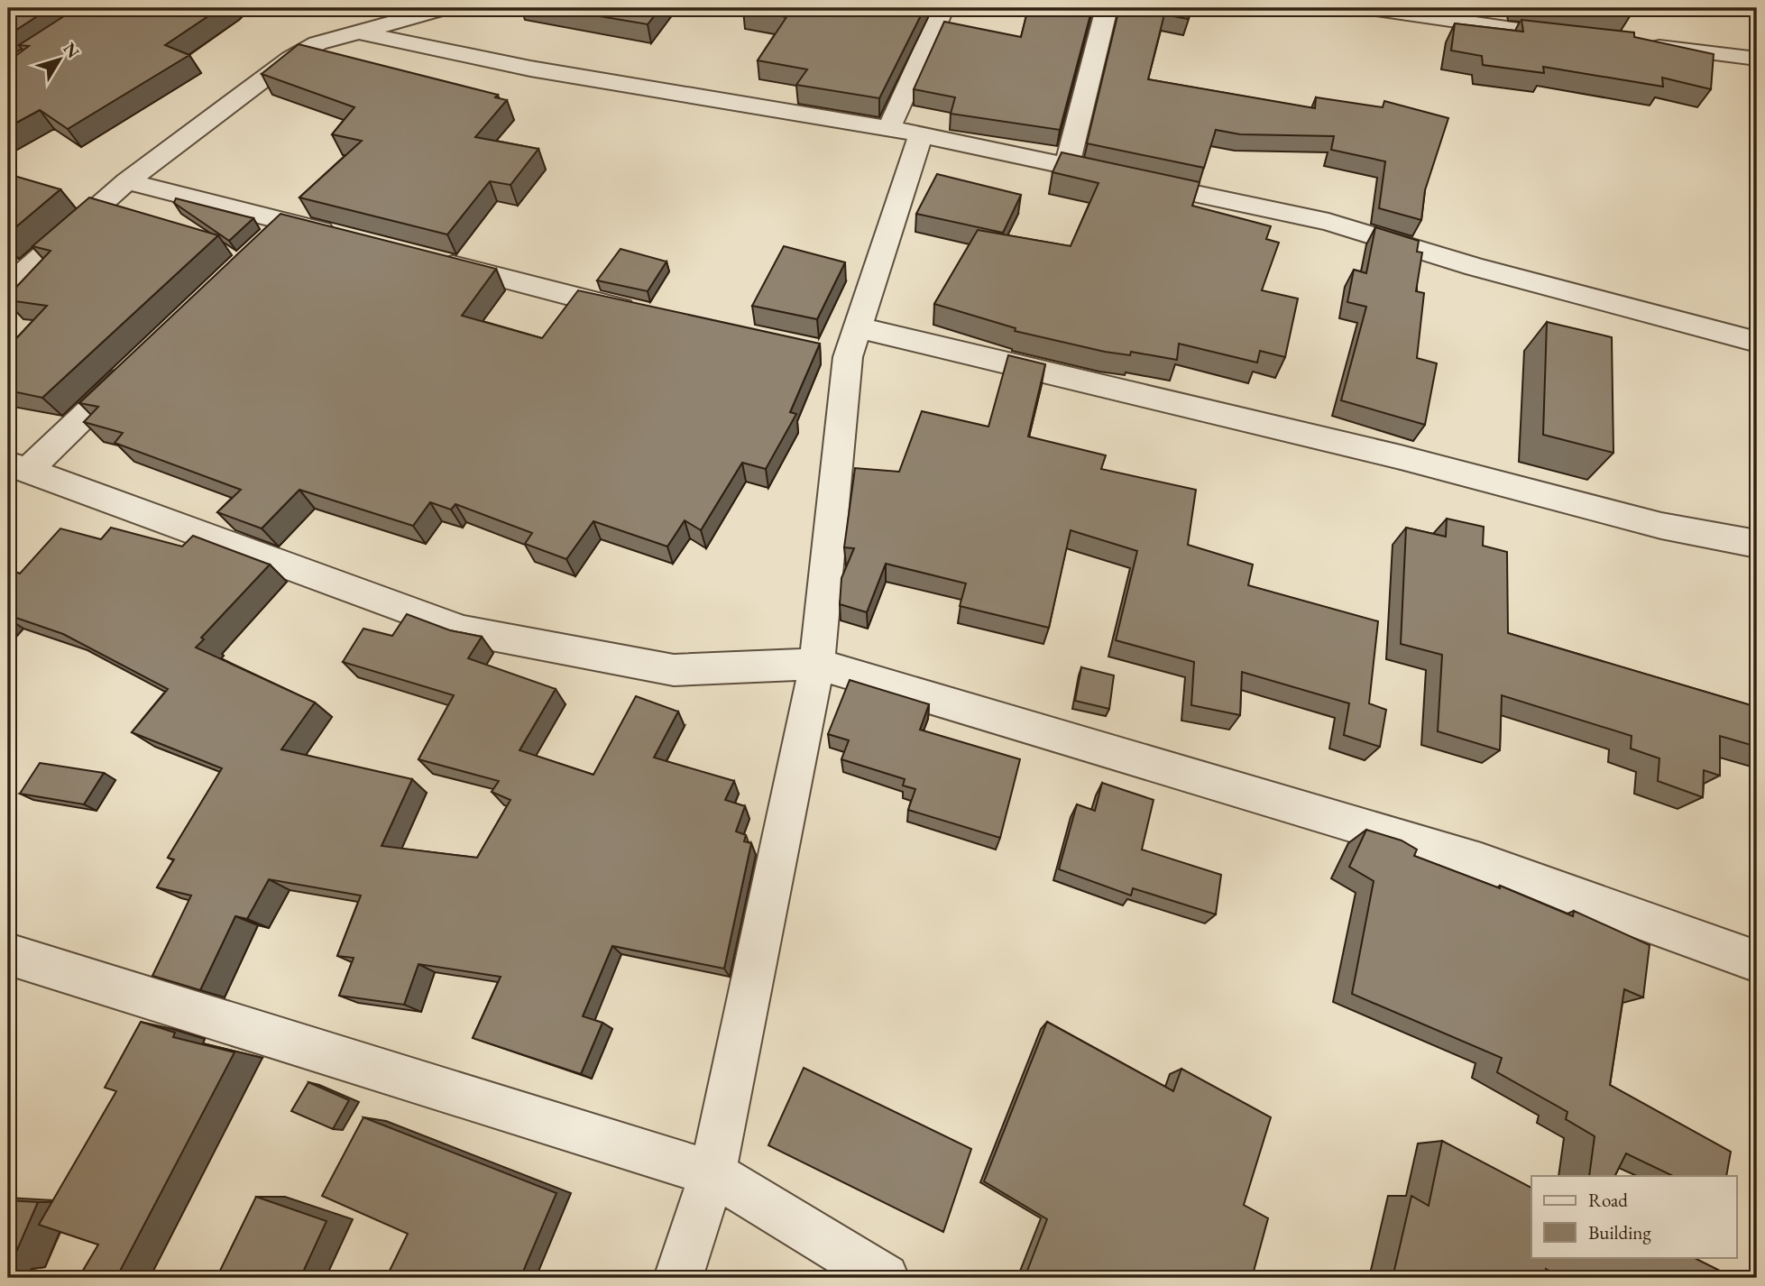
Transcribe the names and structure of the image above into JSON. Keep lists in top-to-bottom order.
{
  "legend": ["Road", "Building"],
  "north": "top right"
}
